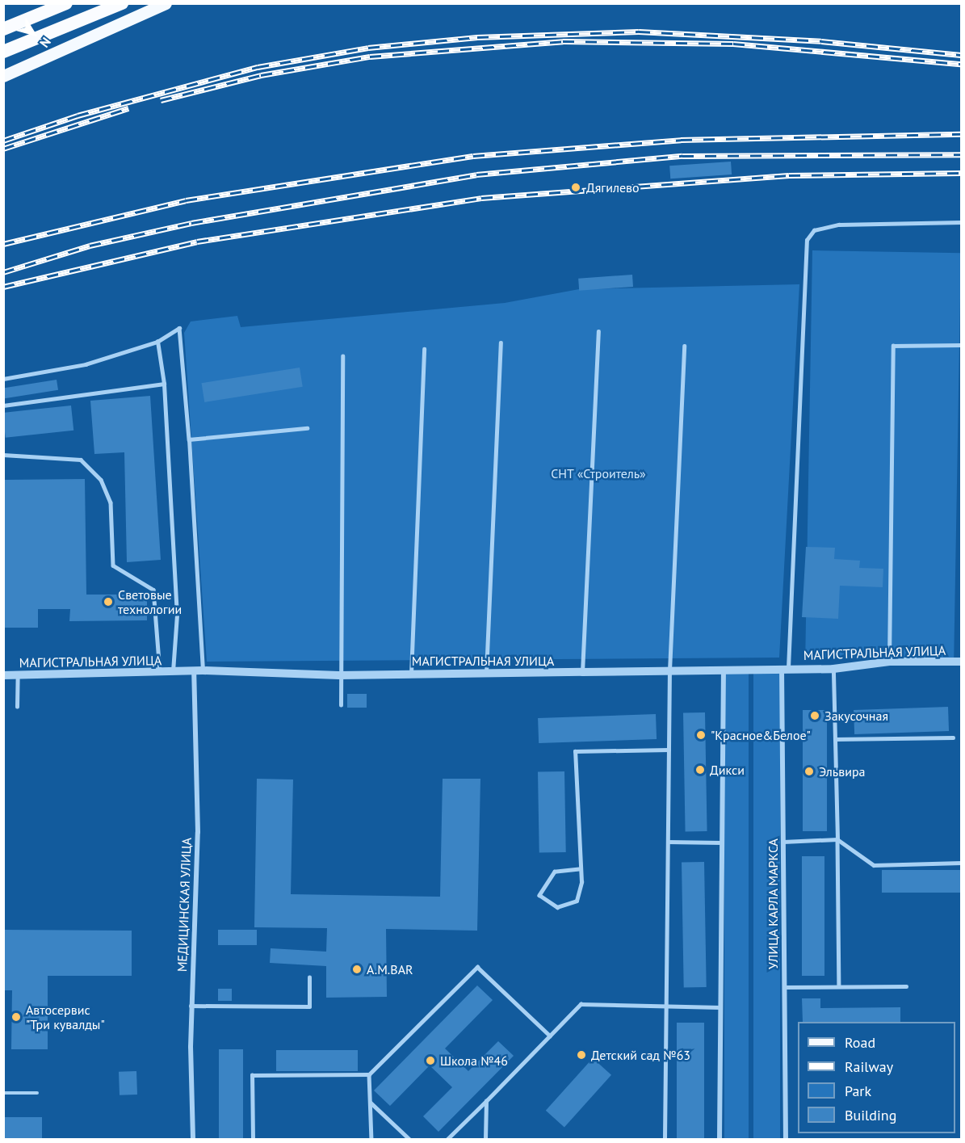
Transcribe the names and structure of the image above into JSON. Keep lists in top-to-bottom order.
{
  "streets": {
    "street": ["МАГИСТРАЛЬНАЯ УЛИЦА", "УЛИЦА КАРЛА МАРКСА", "МЕДИЦИНСКАЯ УЛИЦА"]
  },
  "crossings": [
    ["МАГИСТРАЛЬНАЯ УЛИЦА", "УЛИЦА КАРЛА МАРКСА"],
    ["МАГИСТРАЛЬНАЯ УЛИЦА", "МЕДИЦИНСКАЯ УЛИЦА"]
  ],
  "parks": ["СНТ «Строитель»"],
  "places": [
    "Дягилево",
    "Световые технологии",
    "Закусочная",
    "\"Красное&Белое\"",
    "Дикси",
    "Эльвира",
    "А.М.BAR",
    "Автосервис \"Три кувалды\"",
    "Детский сад №63",
    "Школа №46"
  ],
  "legend": [
    "Road",
    "Railway",
    "Park",
    "Building"
  ],
  "north": "bottom right"
}
